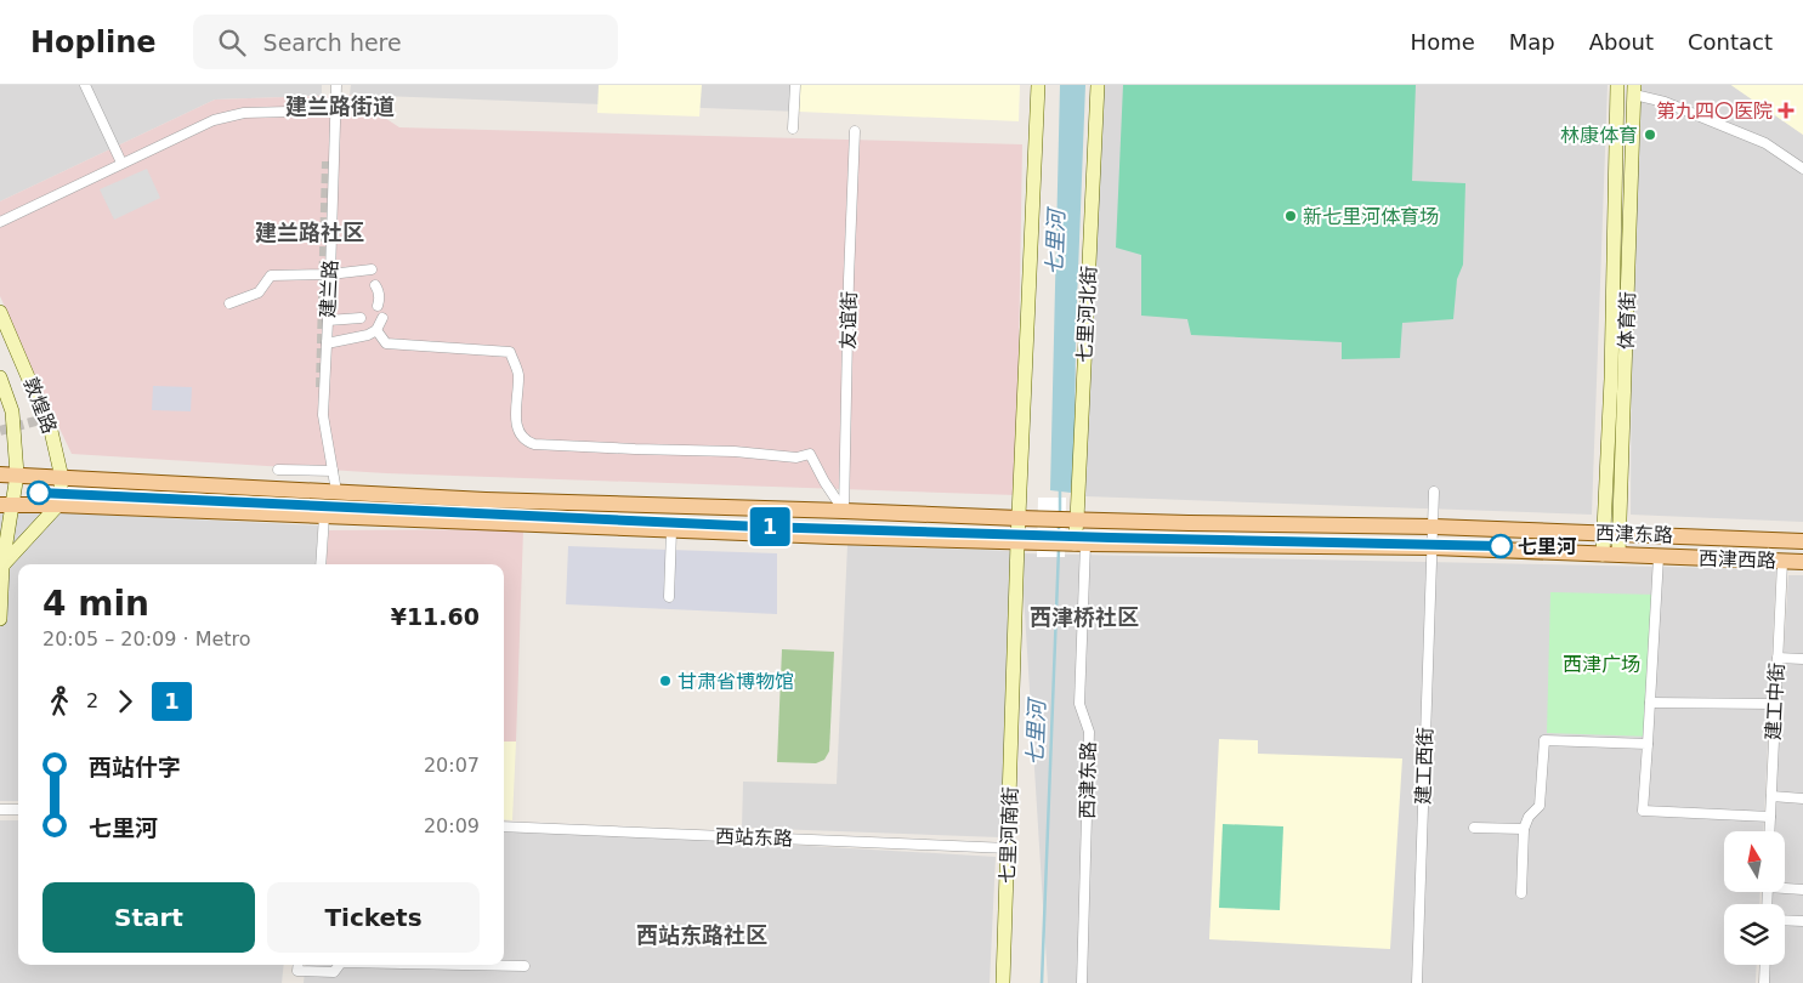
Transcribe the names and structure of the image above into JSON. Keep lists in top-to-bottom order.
{
  "streets": {
    "main road": ["西津东路", "西津西路"],
    "street": [
      "建兰路",
      "七里河北街",
      "友谊街",
      "体育街",
      "敦煌路",
      "建工中街",
      "建工西街",
      "七里河南街",
      "西站东路"
    ]
  },
  "crossings": [
    ["七里河北街", "西津东路"],
    ["体育街", "西津东路"],
    ["体育街", "西津西路"],
    ["西津东路", "西津西路"],
    ["西津东路", "建工西街"],
    ["西津西路", "建工中街"],
    ["七里河南街", "西站东路"]
  ],
  "districts": [
    "建兰路街道",
    "建兰路社区",
    "西津桥社区",
    "西站东路社区"
  ],
  "water": ["七里河"],
  "parks": ["西津广场"],
  "places": {
    "health": ["第九四〇医院"],
    "other": [
      "林康体育",
      "新七里河体育场",
      "七里河",
      "甘肃省博物馆"
    ]
  },
  "lines": ["metro line 1"],
  "north": "top",
  "page": {
    "header": "Hopline",
    "search": "Search here",
    "nav": [
      "Home",
      "Map",
      "About",
      "Contact"
    ],
    "on_map": "1",
    "heading": ["4 min", "20:05 – 20:09 · Metro", "¥11.60"],
    "legs": ["2", "1"],
    "list": [
      {
        "name": "西站什字",
        "value": "20:07"
      },
      {
        "name": "七里河",
        "value": "20:09"
      }
    ],
    "buttons": ["Start", "Tickets"]
  }
}
